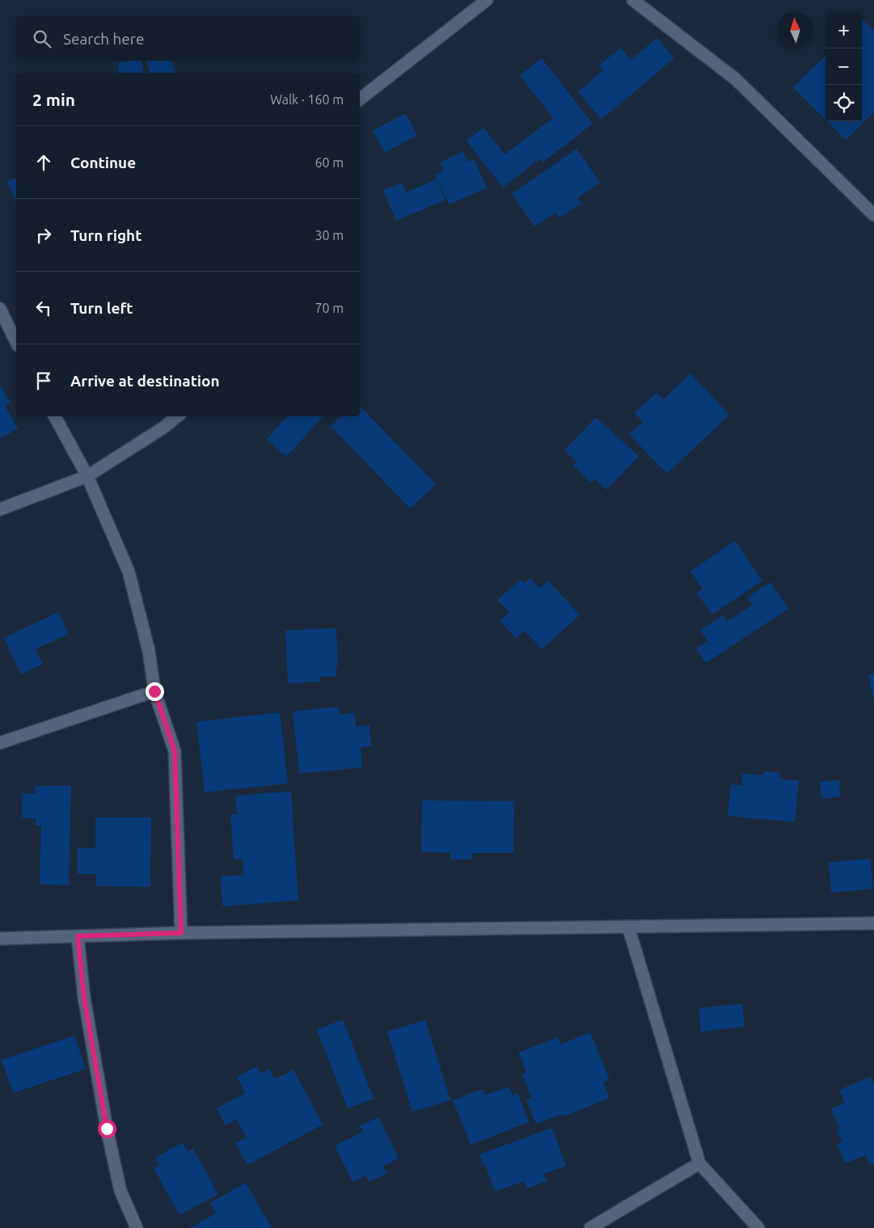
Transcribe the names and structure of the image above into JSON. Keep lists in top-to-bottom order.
{
  "north": "top",
  "page": {
    "map_buttons": ["+", "−"],
    "search": "Search here",
    "heading": ["2 min", "Walk · 160 m"],
    "list": [
      ["Continue", "60 m"],
      ["Turn right", "30 m"],
      ["Turn left", "70 m"],
      "Arrive at destination"
    ]
  }
}
